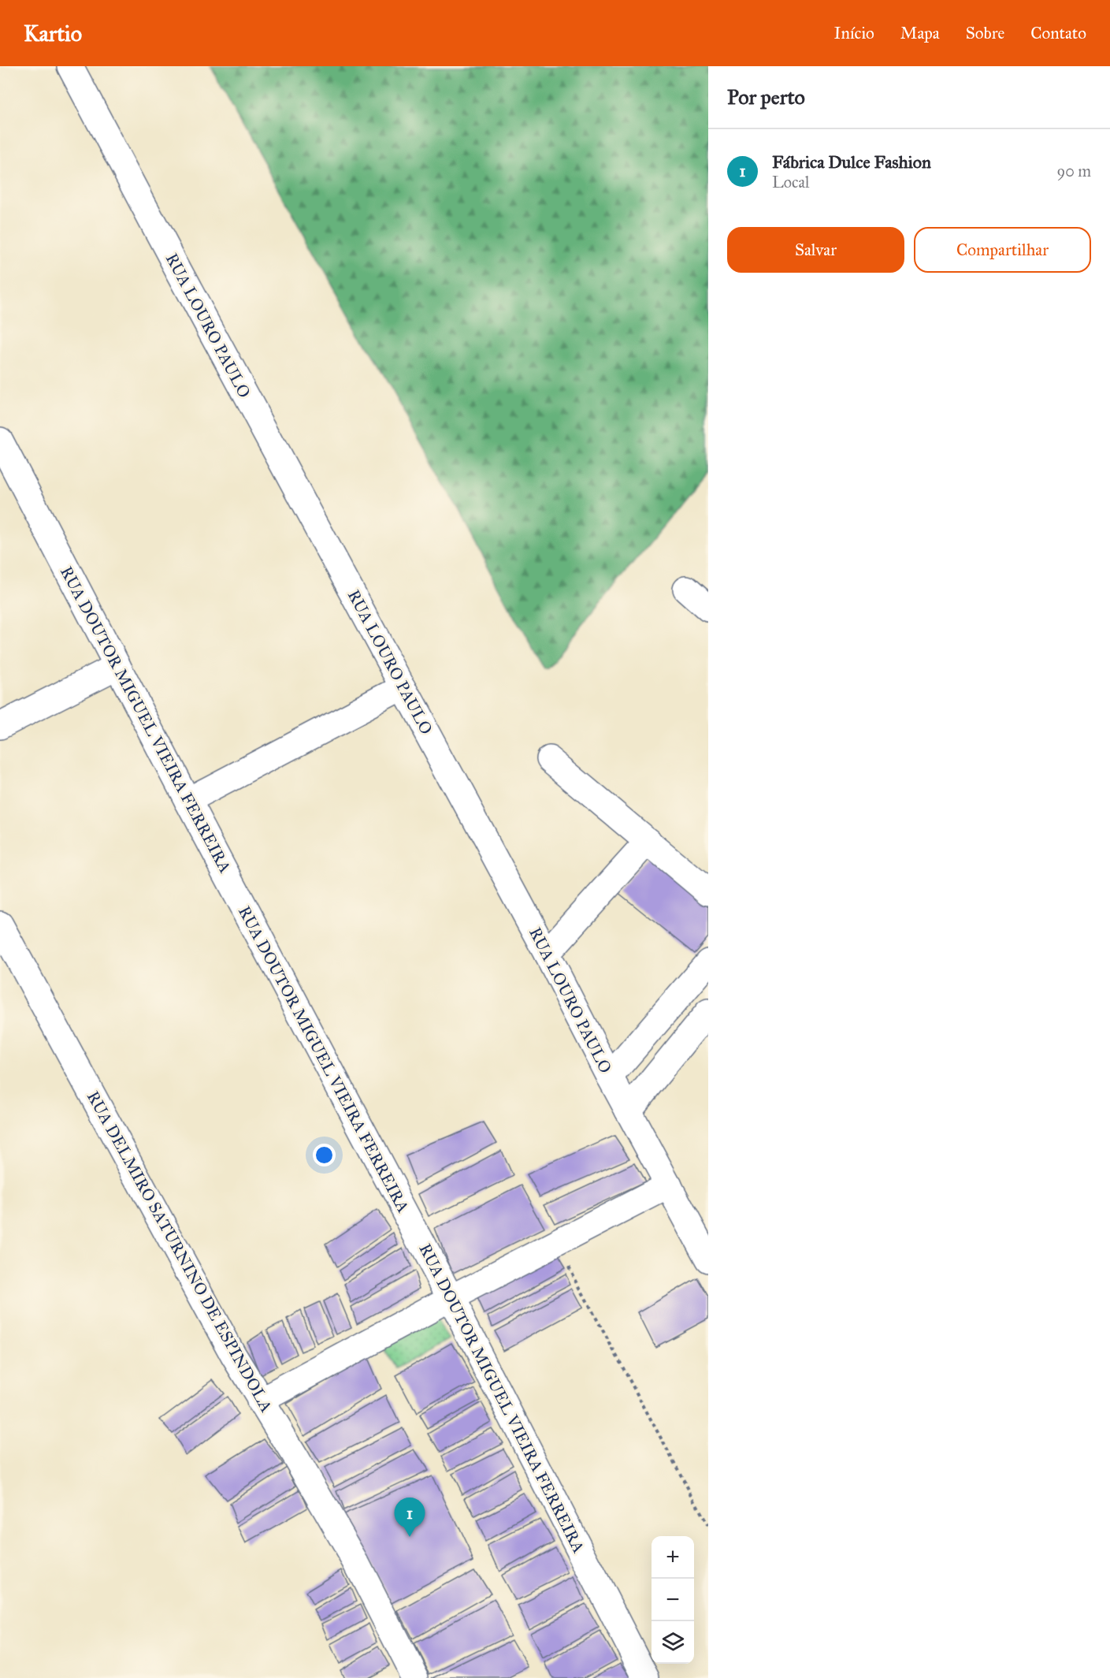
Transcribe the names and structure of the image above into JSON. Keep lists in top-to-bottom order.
{
  "streets": {
    "street": ["RUA LOURO PAULO", "RUA DOUTOR MIGUEL VIEIRA FERREIRA", "RUA DELMIRO SATURNINO DE ESPINDOLA"]
  },
  "page": {
    "header": "Kartio",
    "nav": [
      "Início",
      "Mapa",
      "Sobre",
      "Contato"
    ],
    "heading": "Por perto",
    "list": [
      {
        "mark": "1",
        "name": "Fábrica Dulce Fashion",
        "note": "Local",
        "value": "90 m"
      }
    ],
    "buttons": ["Salvar", "Compartilhar"],
    "pins": "1",
    "map_buttons": ["+", "−"]
  }
}
